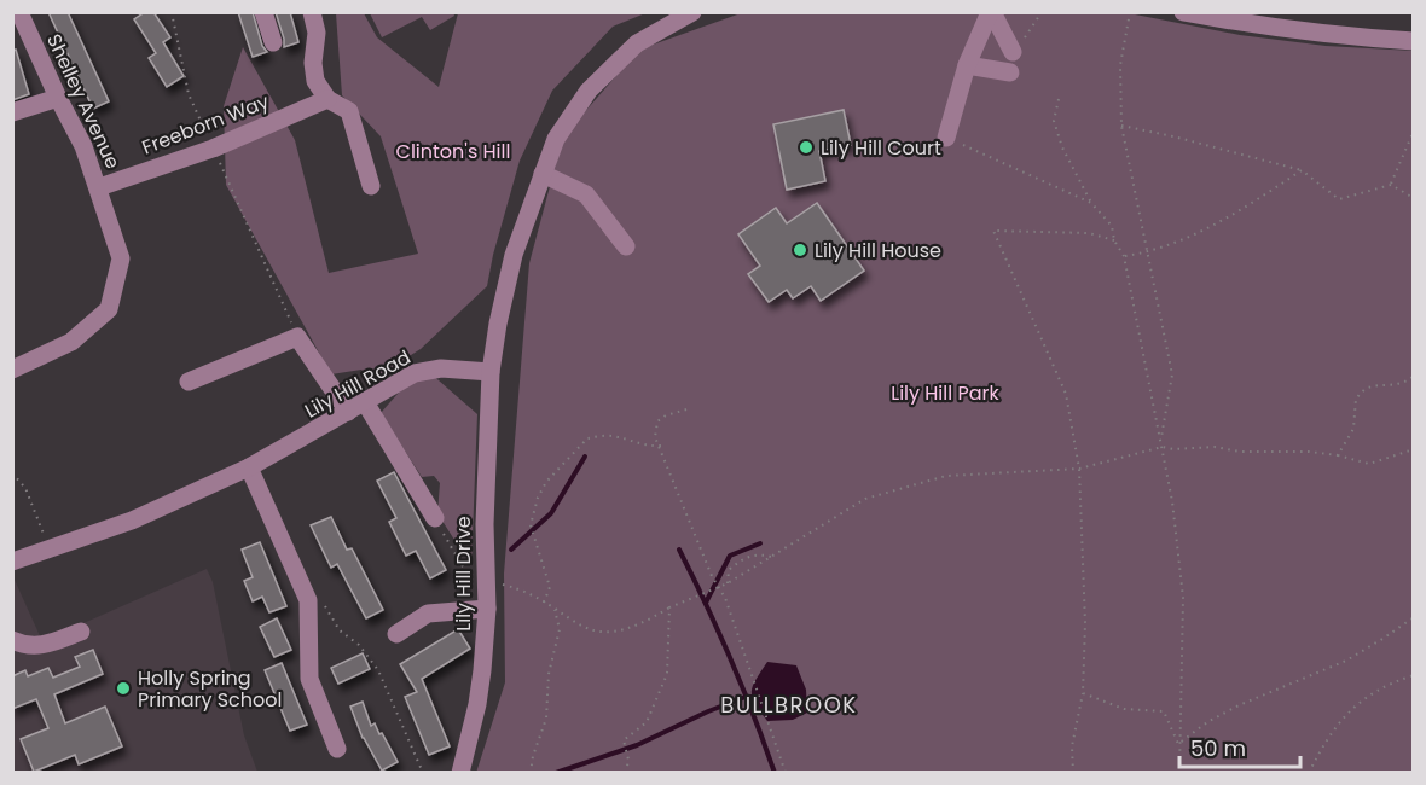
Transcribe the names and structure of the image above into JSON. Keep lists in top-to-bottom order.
{
  "streets": {
    "street": [
      "Shelley Avenue",
      "Freeborn Way",
      "Lily Hill Road",
      "Lily Hill Drive"
    ]
  },
  "crossings": [
    ["Shelley Avenue", "Freeborn Way"],
    ["Lily Hill Road", "Lily Hill Drive"]
  ],
  "districts": ["BULLBROOK"],
  "parks": ["Clinton's Hill", "Lily Hill Park"],
  "places": ["Lily Hill Court", "Lily Hill House", "Holly Spring Primary School"],
  "scale_bar": "50 m"
}
